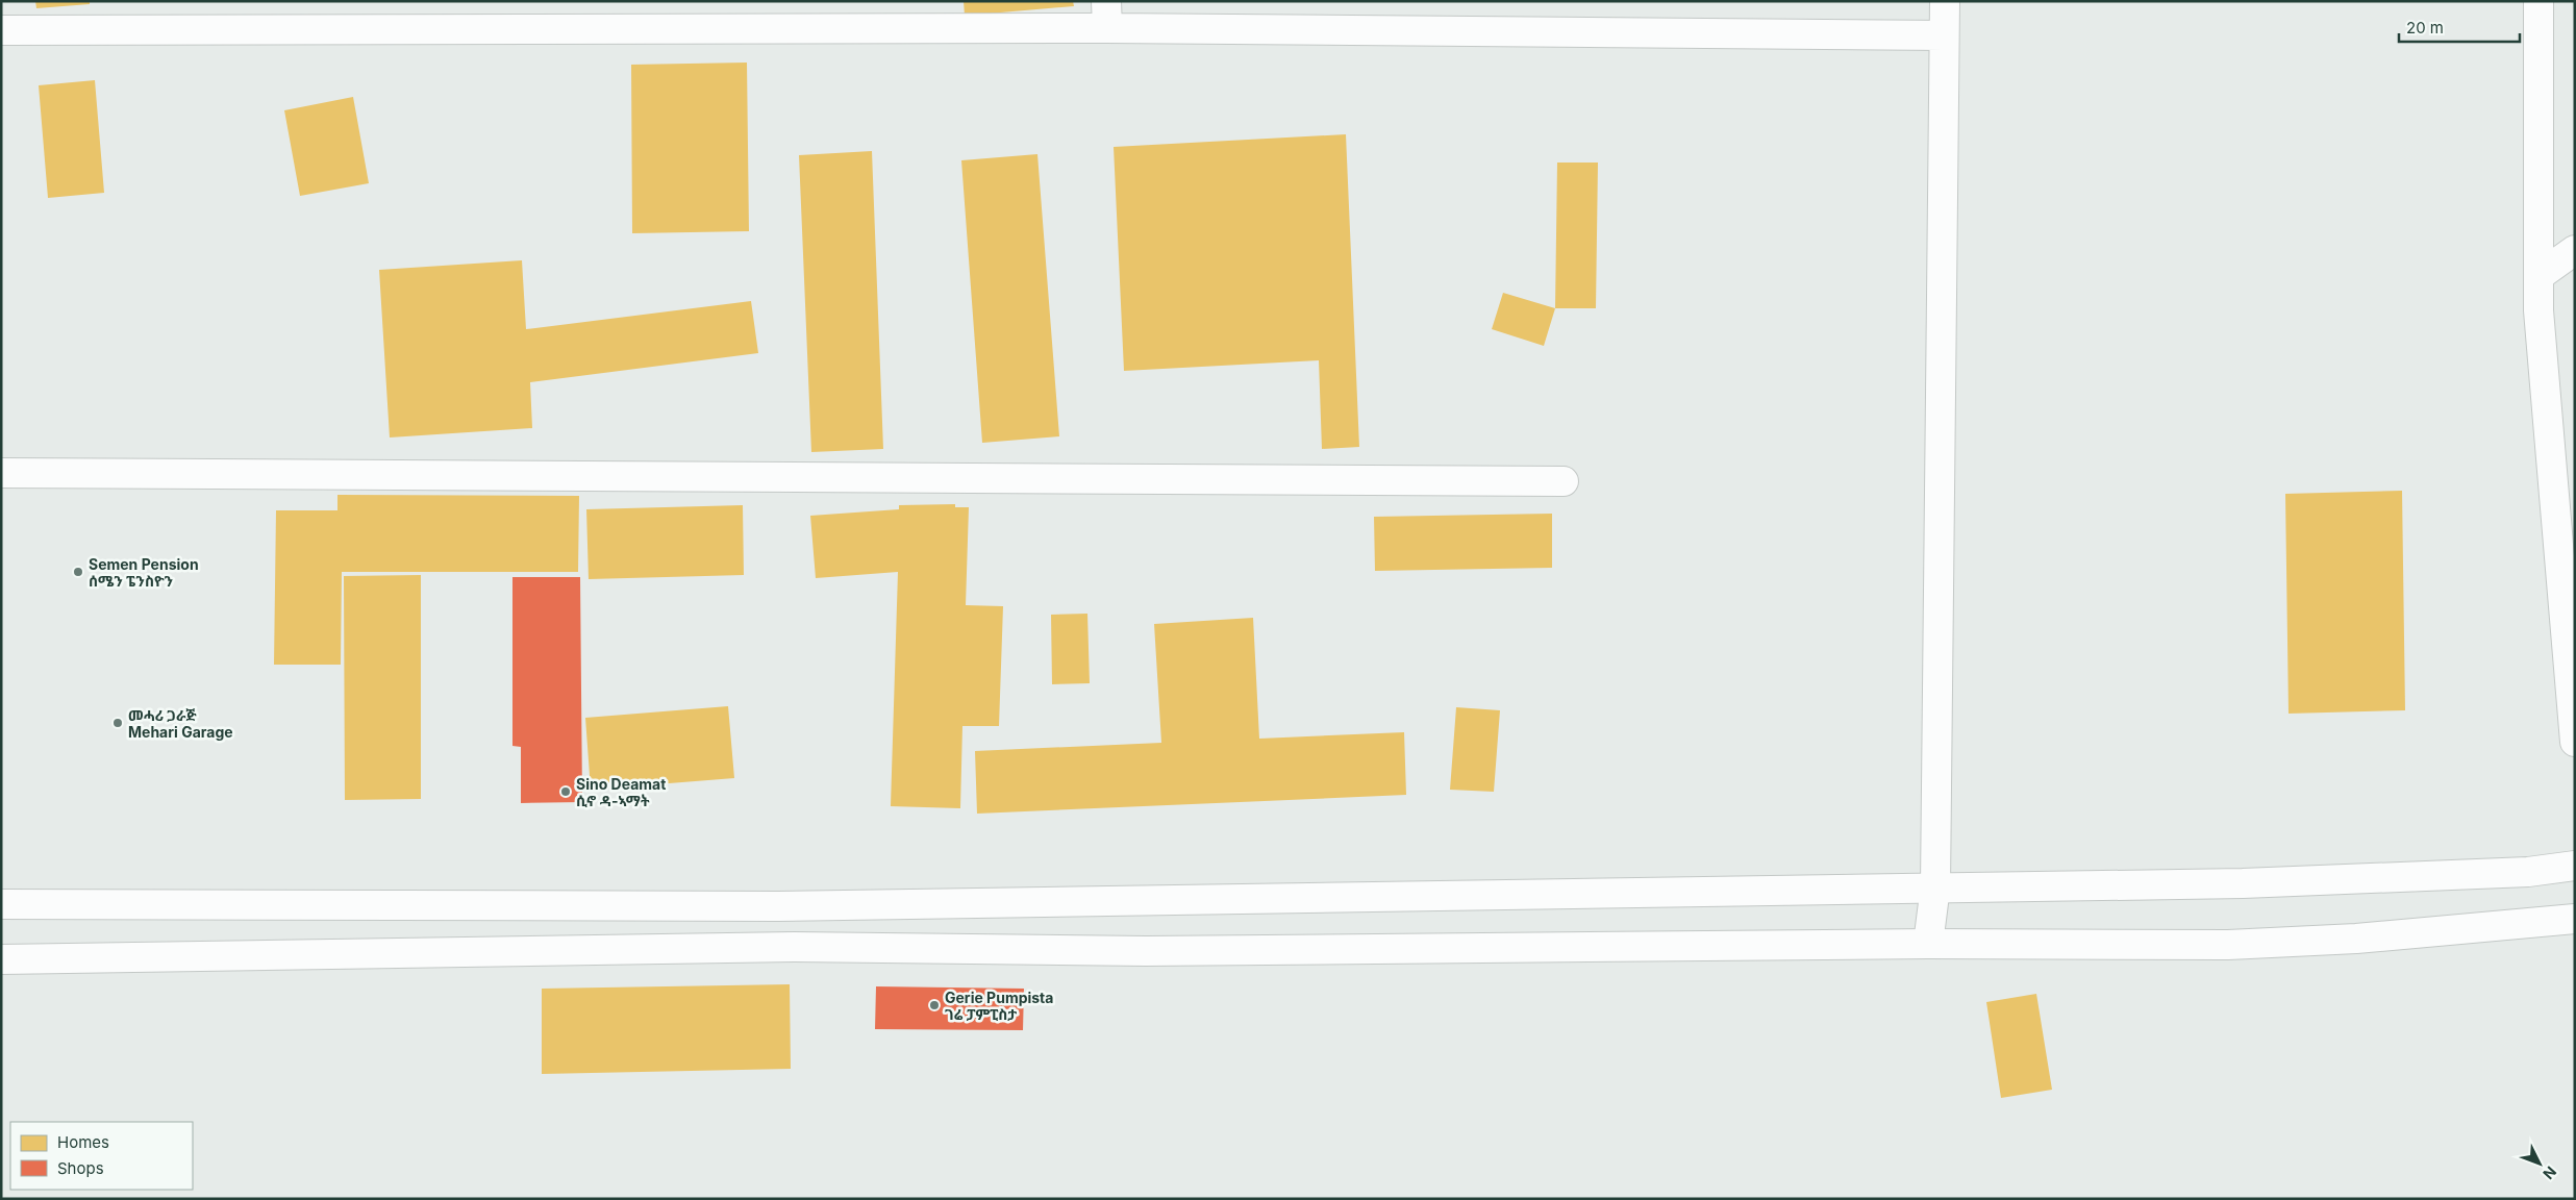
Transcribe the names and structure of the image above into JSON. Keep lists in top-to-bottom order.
{
  "places": [
    "Semen Pension ሰሜን ፔንስዮን",
    "መሓሪ ጋራጅ Mehari Garage",
    "Sino Deamat ሲኖ ዳ-ኣማት",
    "Gerie Pumpista ገሬ ፓምፒስታ"
  ],
  "legend": ["Homes", "Shops"],
  "scale_bar": "20 m",
  "north": "bottom right"
}
